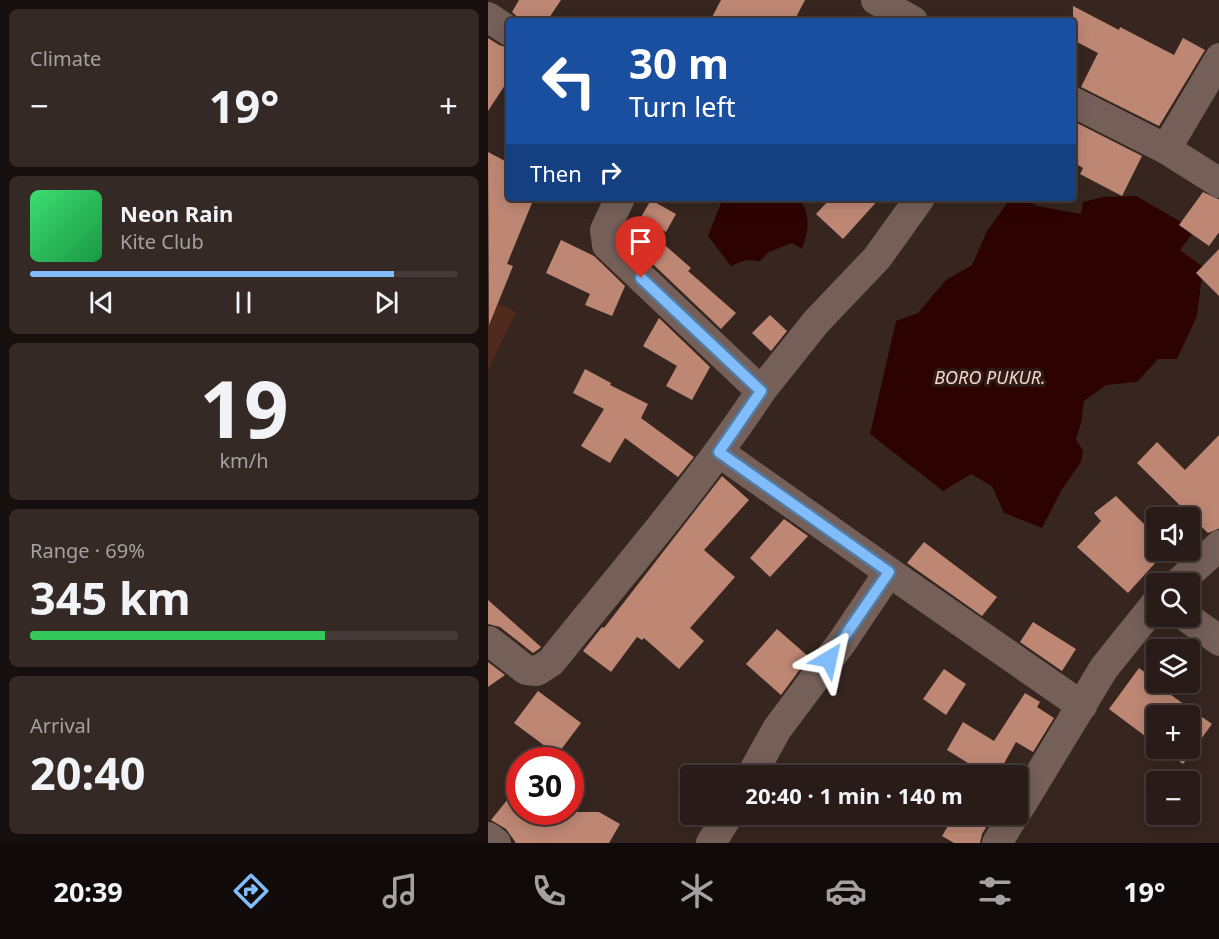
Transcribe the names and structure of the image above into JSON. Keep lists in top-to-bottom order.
{
  "water": ["BORO PUKUR."],
  "page": {
    "tile": [
      "Climate",
      ["19", "km/h"],
      ["Range · 69%", "345 km"],
      ["Arrival", "20:40"]
    ],
    "turn": ["30 m", "Turn left"],
    "heat": ["−", "19°", "+"],
    "then": "Then",
    "song": ["Neon Rain", "Kite Club"],
    "map_buttons": ["+", "−"],
    "limit": "30",
    "trip": "20:40 · 1 min · 140 m",
    "tabs": ["20:39", "19°"]
  }
}
